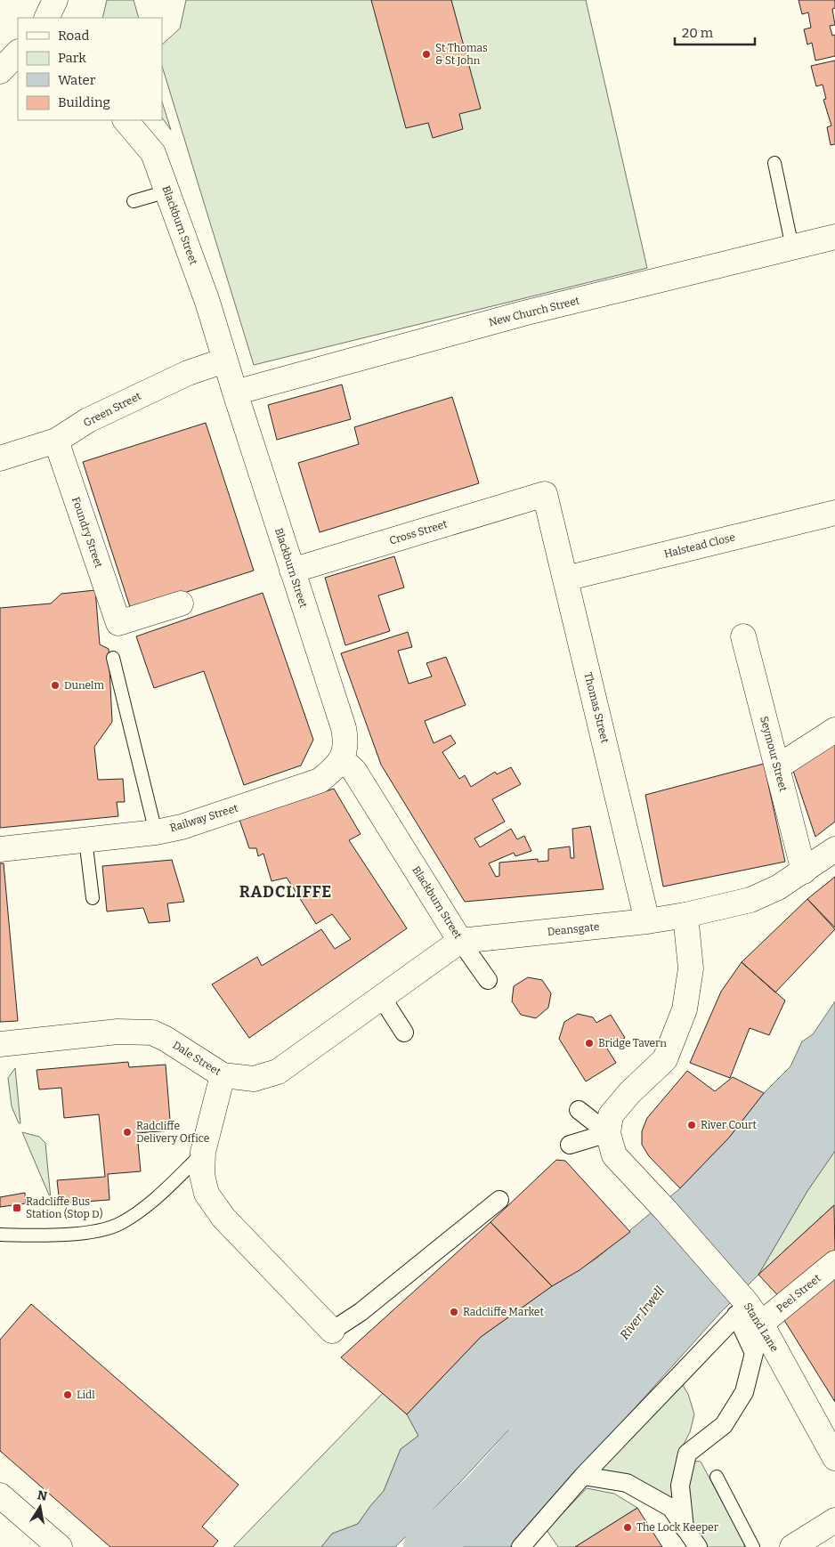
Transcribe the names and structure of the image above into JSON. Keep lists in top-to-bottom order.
{
  "streets": {
    "street": [
      "Blackburn Street",
      "New Church Street",
      "Green Street",
      "Foundry Street",
      "Cross Street",
      "Halstead Close",
      "Thomas Street",
      "Seymour Street",
      "Railway Street",
      "Deansgate",
      "Dale Street",
      "Peel Street",
      "Stand Lane"
    ]
  },
  "crossings": [
    ["Blackburn Street", "New Church Street"],
    ["Blackburn Street", "Green Street"],
    ["Blackburn Street", "Cross Street"],
    ["Blackburn Street", "Railway Street"],
    ["Blackburn Street", "Deansgate"],
    ["Blackburn Street", "Dale Street"],
    ["Green Street", "Foundry Street"],
    ["Cross Street", "Thomas Street"],
    ["Halstead Close", "Thomas Street"],
    ["Thomas Street", "Deansgate"],
    ["Seymour Street", "Deansgate"],
    ["Deansgate", "Dale Street"],
    ["Peel Street", "Stand Lane"]
  ],
  "districts": ["RADCLIFFE"],
  "water": ["River Irwell"],
  "places": {
    "other": [
      "St Thomas & St John",
      "Dunelm",
      "Bridge Tavern",
      "River Court",
      "Radcliffe Delivery Office",
      "Radcliffe Market",
      "Lidl",
      "The Lock Keeper"
    ],
    "transit": ["Radcliffe Bus Station (Stop D)"]
  },
  "legend": [
    "Road",
    "Park",
    "Water",
    "Building"
  ],
  "scale_bar": "20 m",
  "north": "top"
}
